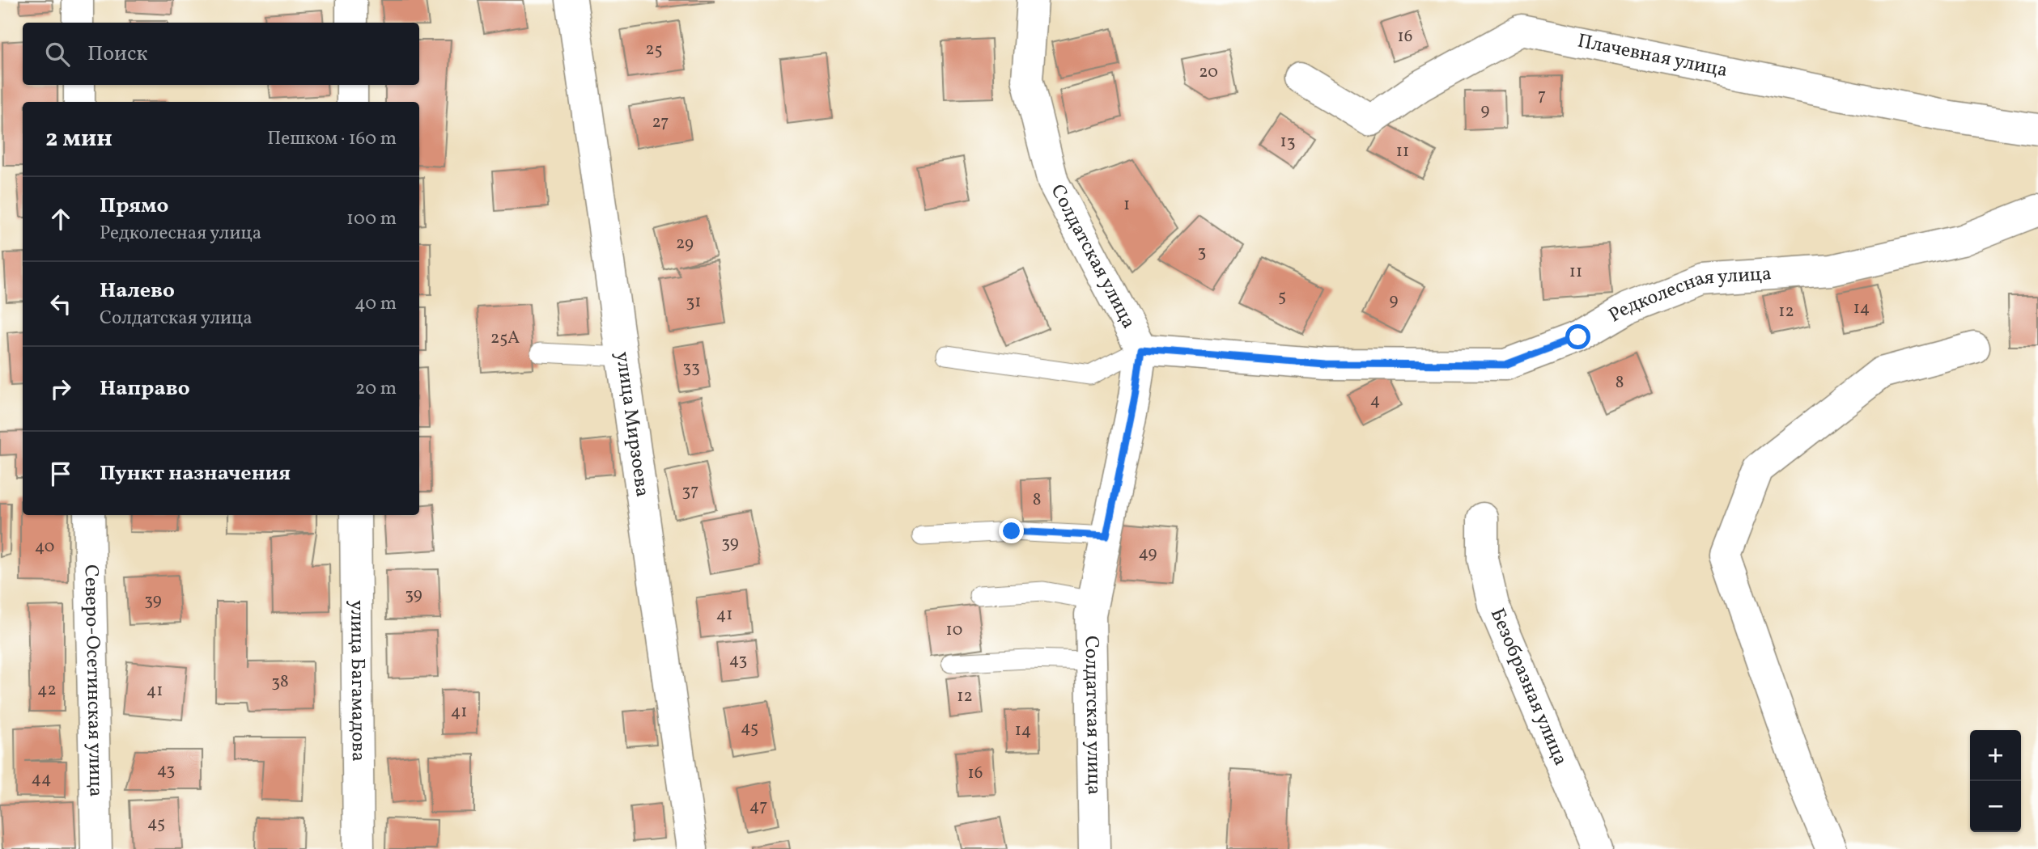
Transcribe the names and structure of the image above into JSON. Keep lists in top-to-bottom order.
{
  "streets": {
    "street": [
      "Плачевная улица",
      "Солдатская улица",
      "Редколесная улица",
      "улица Мирзоева",
      "Северо-Осетинская улица",
      "улица Багамадова",
      "Безобразная улица"
    ]
  },
  "crossings": [
    ["Солдатская улица", "Редколесная улица"]
  ],
  "house_numbers": [
    "16",
    "25",
    "20",
    "7",
    "9",
    "27",
    "13",
    "11",
    "1",
    "29",
    "3",
    "11",
    "5",
    "9",
    "31",
    "14",
    "12",
    "25А",
    "33",
    "8",
    "4",
    "37",
    "8",
    "39",
    "40",
    "49",
    "39",
    "39",
    "41",
    "10",
    "43",
    "38",
    "42",
    "41",
    "12",
    "41",
    "45",
    "14",
    "43",
    "16",
    "44",
    "47",
    "45"
  ],
  "page": {
    "search": "Поиск",
    "heading": ["2 мин", "Пешком · 160 m"],
    "list": [
      ["Прямо", "Редколесная улица", "100 m"],
      ["Налево", "Солдатская улица", "40 m"],
      ["Направо", "20 m"],
      "Пункт назначения"
    ],
    "map_buttons": ["+", "−"]
  }
}
